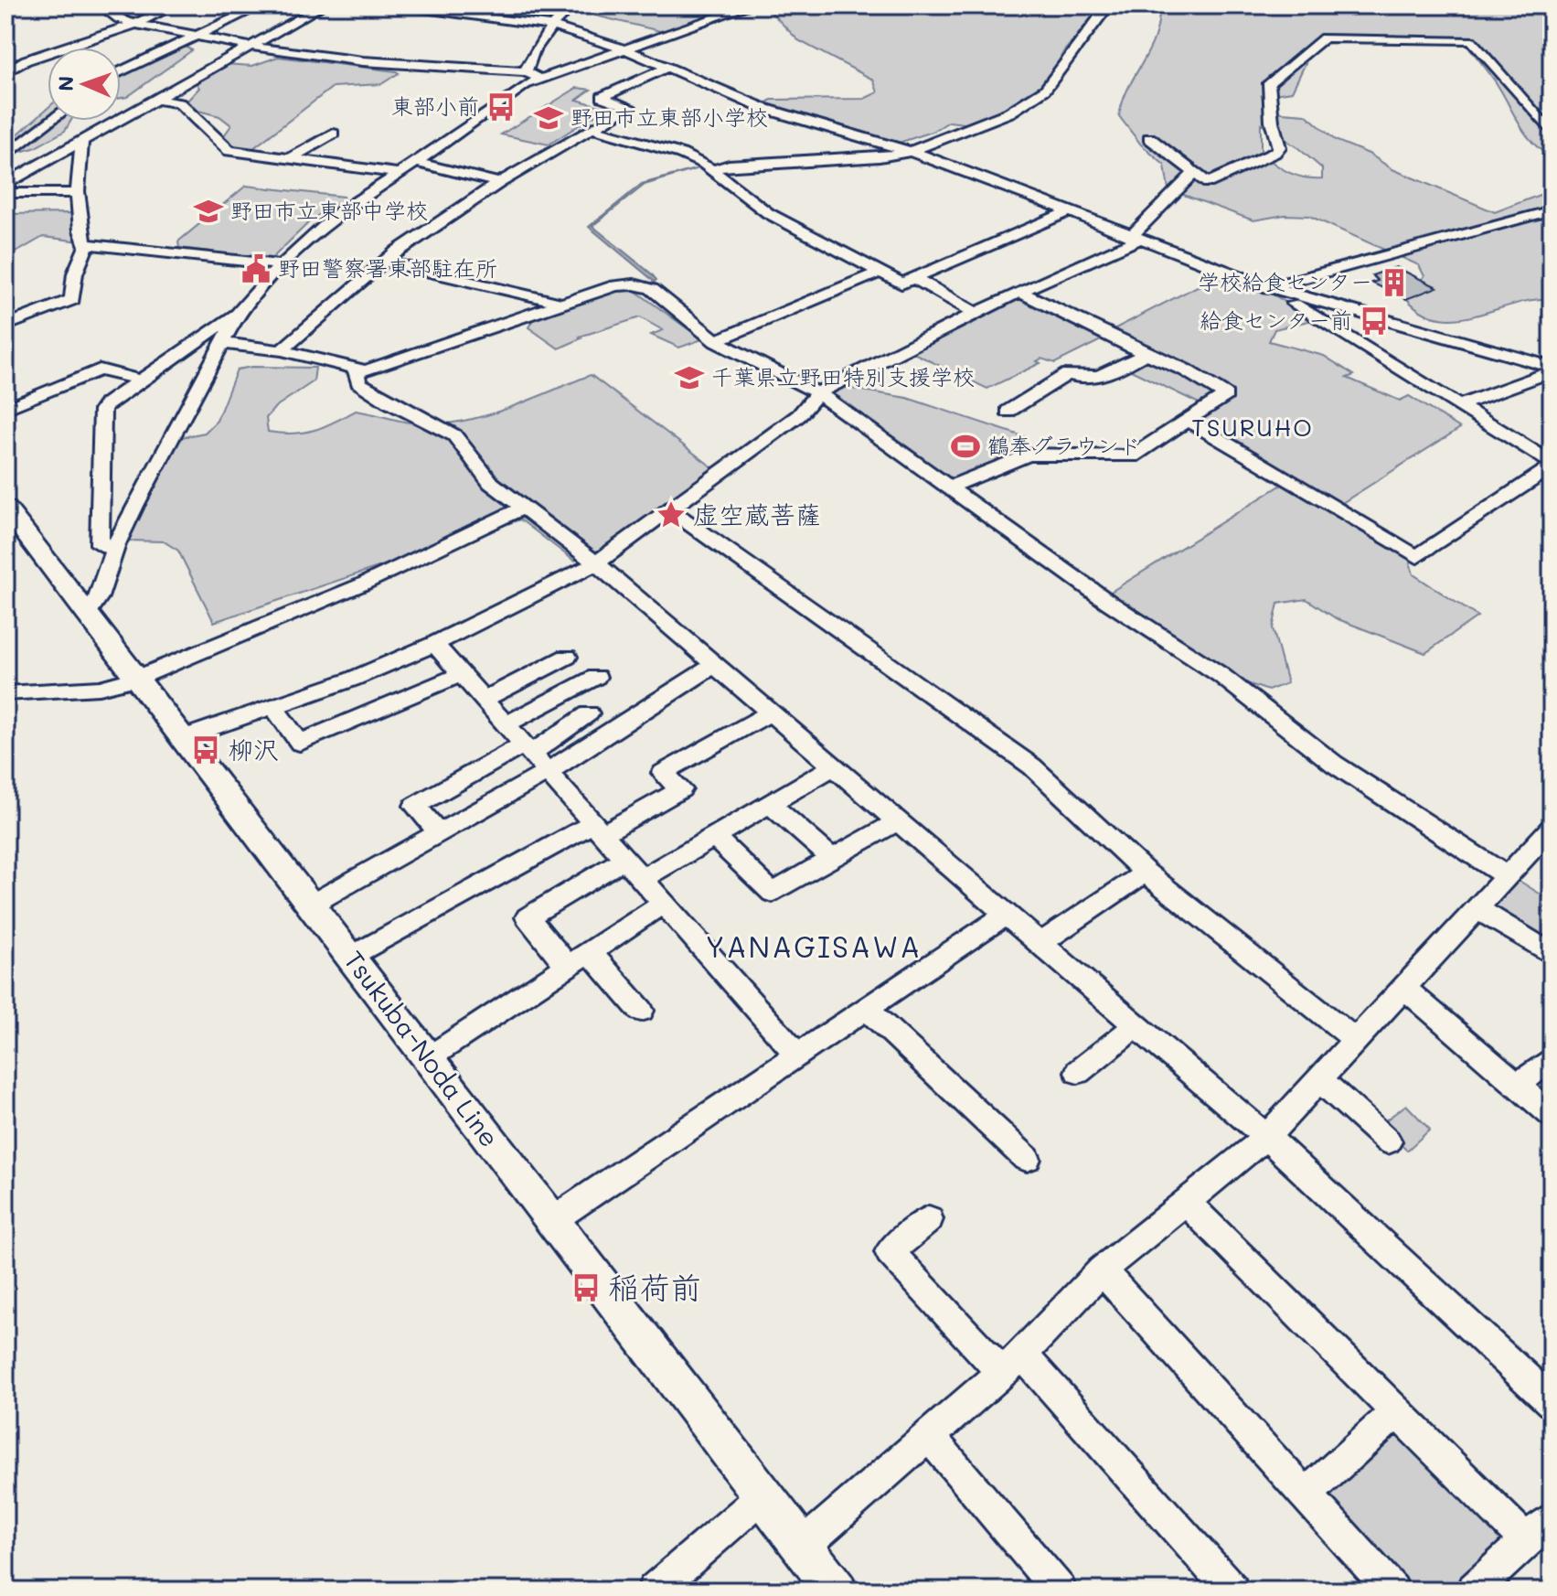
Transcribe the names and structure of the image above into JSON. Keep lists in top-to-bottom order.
{
  "streets": {
    "main road": ["Tsukuba-Noda Line"]
  },
  "districts": ["TSURUHO", "YANAGISAWA"],
  "places": {
    "bus stop": [
      "東部小前",
      "給食センター前",
      "柳沢",
      "稲荷前"
    ],
    "school or university": ["野田市立東部小学校", "野田市立東部中学校", "千葉県立野田特別支援学校"],
    "public building": ["野田警察署東部駐在所"],
    "building": ["学校給食センター"],
    "sports": ["鶴奉グラウンド"],
    "place": ["虚空蔵菩薩"]
  },
  "north": "left"
}
